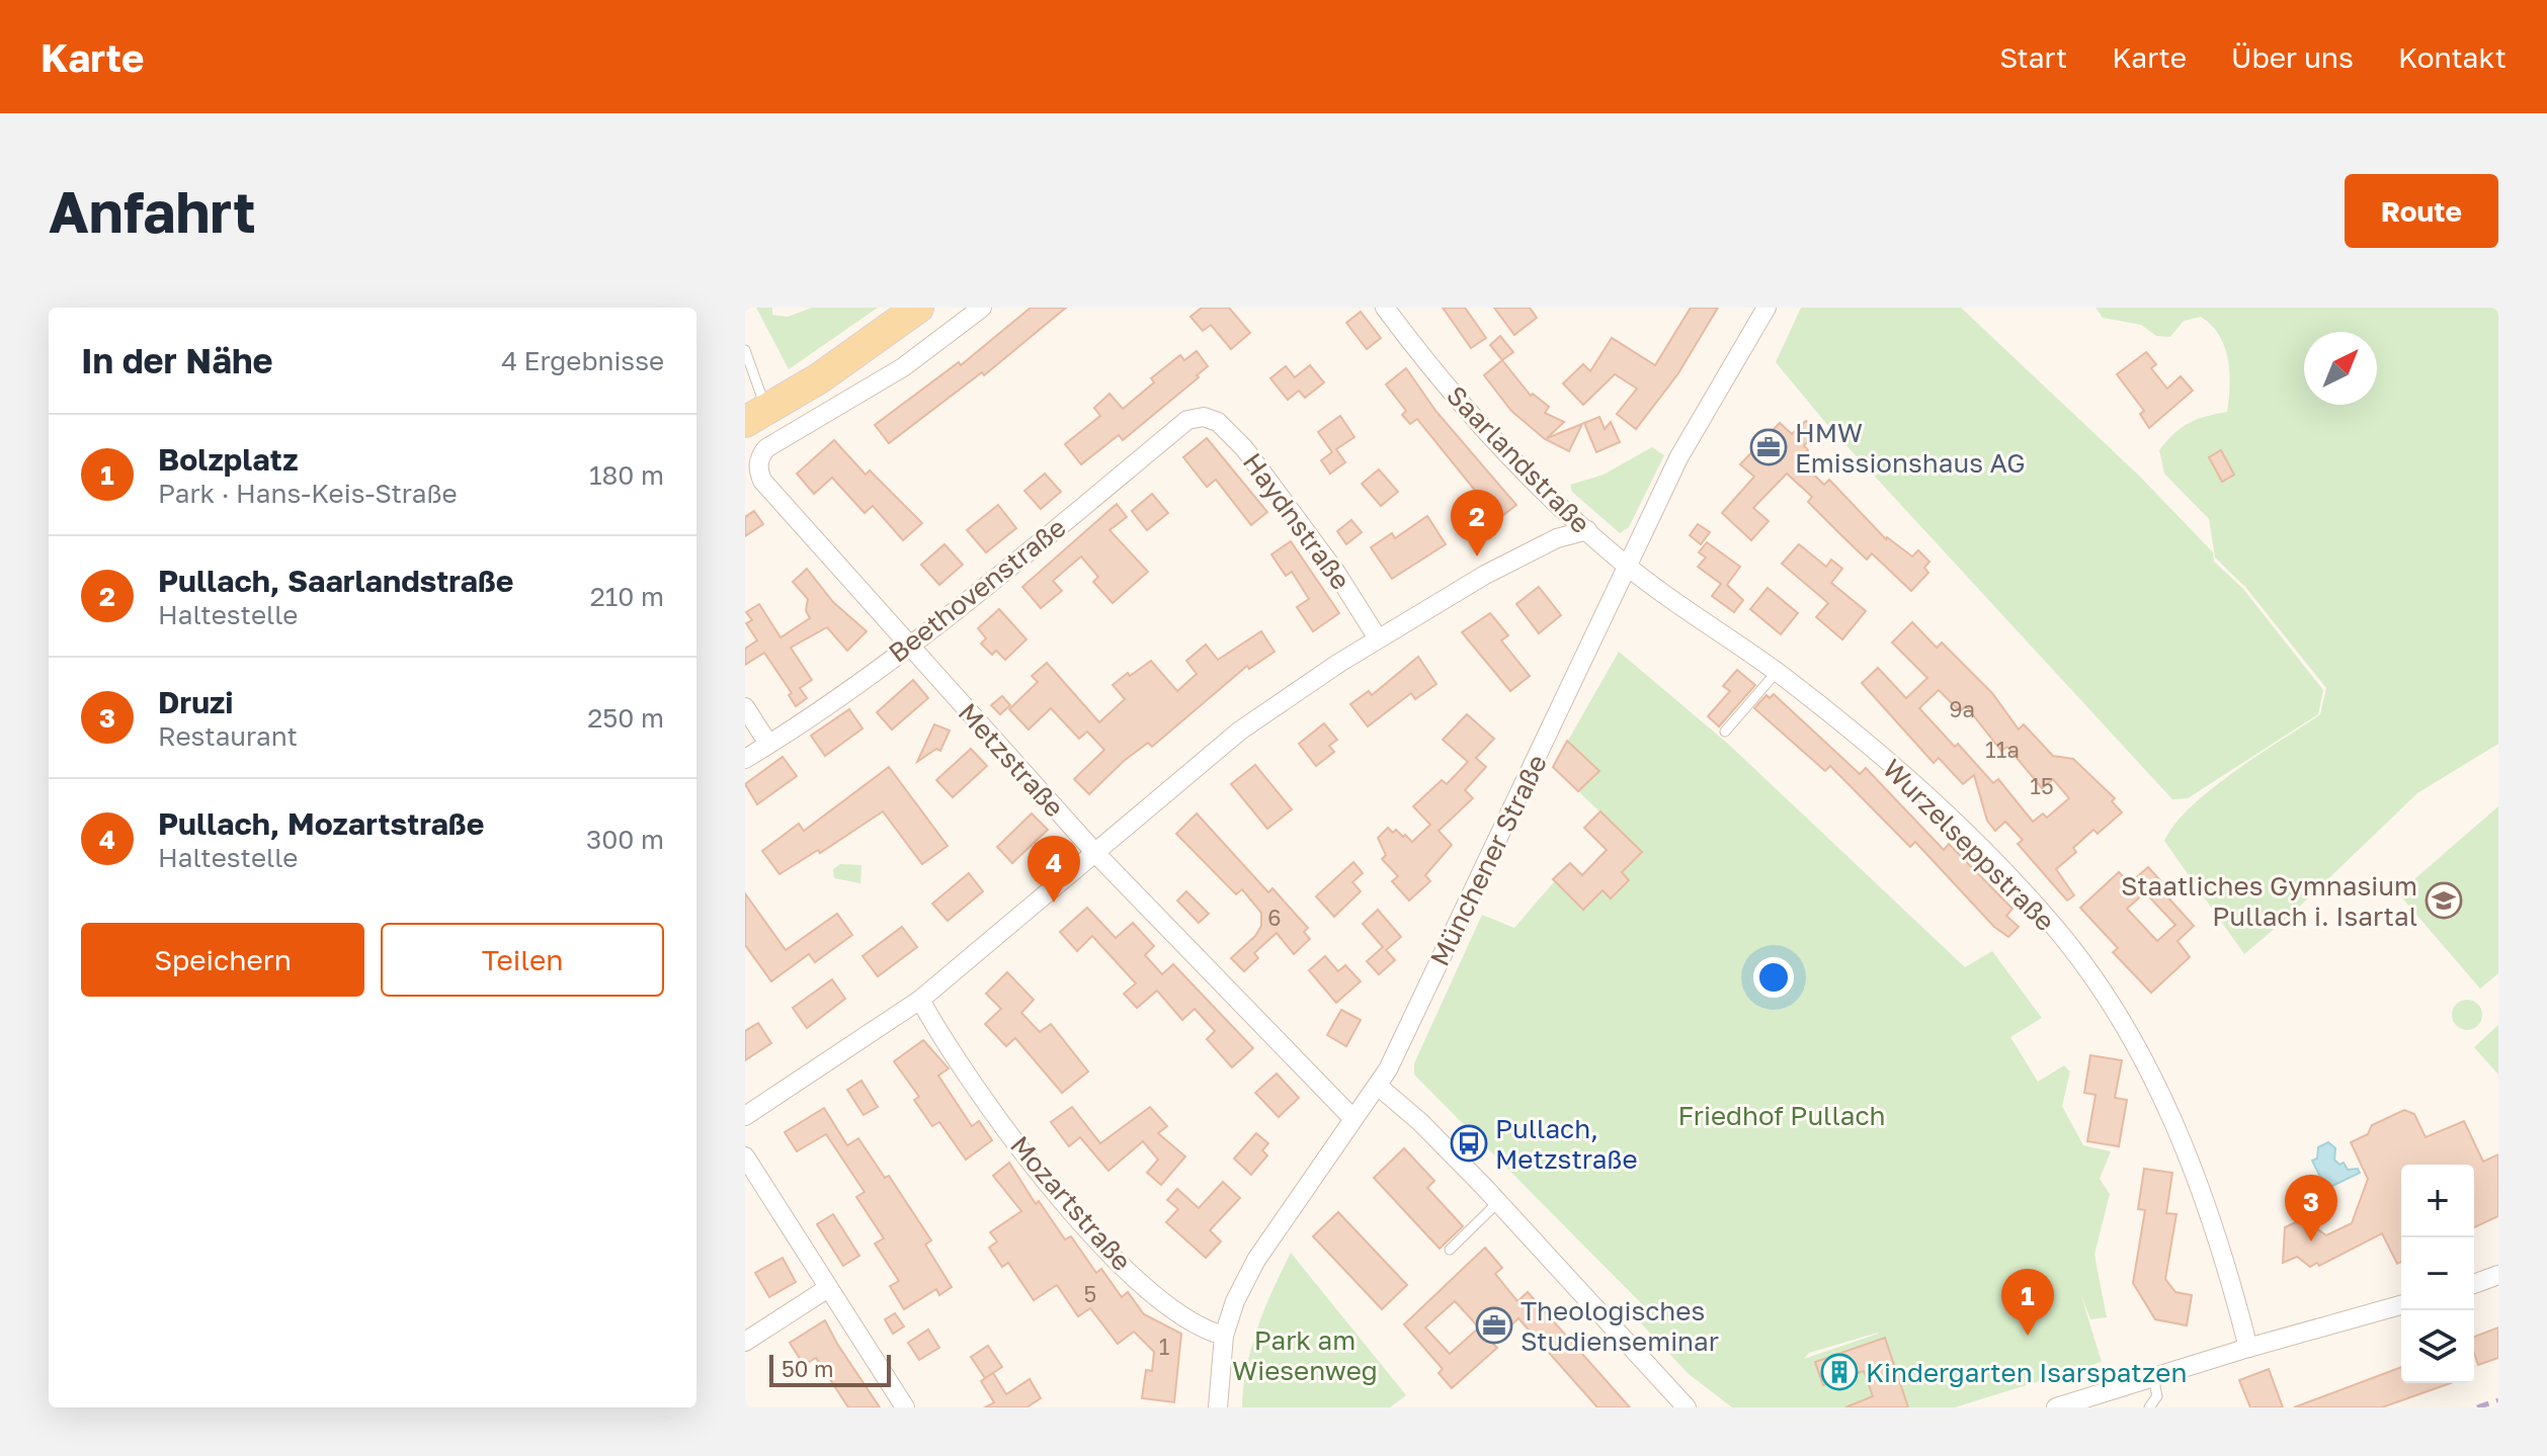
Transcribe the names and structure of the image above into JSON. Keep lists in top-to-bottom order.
{
  "streets": {
    "street": [
      "Saarlandstraße",
      "Haydnstraße",
      "Beethovenstraße",
      "Metzstraße",
      "Wurzelseppstraße",
      "Münchener Straße",
      "Mozartstraße"
    ]
  },
  "crossings": [
    ["Saarlandstraße", "Wurzelseppstraße"],
    ["Saarlandstraße", "Münchener Straße"],
    ["Haydnstraße", "Beethovenstraße"],
    ["Beethovenstraße", "Metzstraße"],
    ["Metzstraße", "Münchener Straße"],
    ["Wurzelseppstraße", "Münchener Straße"],
    ["Münchener Straße", "Mozartstraße"]
  ],
  "parks": ["Friedhof Pullach", "Park am Wiesenweg"],
  "places": {
    "office": ["HMW Emissionshaus AG", "Theologisches Studienseminar"],
    "school or university": ["Staatliches Gymnasium Pullach i. Isartal"],
    "bus stop": ["Pullach, Metzstraße"],
    "building": ["Kindergarten Isarspatzen"]
  },
  "house_numbers": [
    "9a",
    "11a",
    "15",
    "6",
    "5",
    "1"
  ],
  "scale_bar": "50 m",
  "north": "top right",
  "page": {
    "header": "Karte",
    "nav": [
      "Start",
      "Karte",
      "Über uns",
      "Kontakt"
    ],
    "buttons": [
      "Route",
      ["Speichern", "Teilen"]
    ],
    "title": "Anfahrt",
    "heading": ["In der Nähe", "4 Ergebnisse"],
    "list": [
      {
        "mark": "1",
        "name": "Bolzplatz",
        "note": "Park · Hans-Keis-Straße",
        "value": "180 m"
      },
      {
        "mark": "2",
        "name": "Pullach, Saarlandstraße",
        "note": "Haltestelle",
        "value": "210 m"
      },
      {
        "mark": "3",
        "name": "Druzi",
        "note": "Restaurant",
        "value": "250 m"
      },
      {
        "mark": "4",
        "name": "Pullach, Mozartstraße",
        "note": "Haltestelle",
        "value": "300 m"
      }
    ],
    "pins": [
      "2",
      "4",
      "3",
      "1"
    ],
    "map_buttons": ["+", "−"],
    "scale": "50 m"
  }
}
